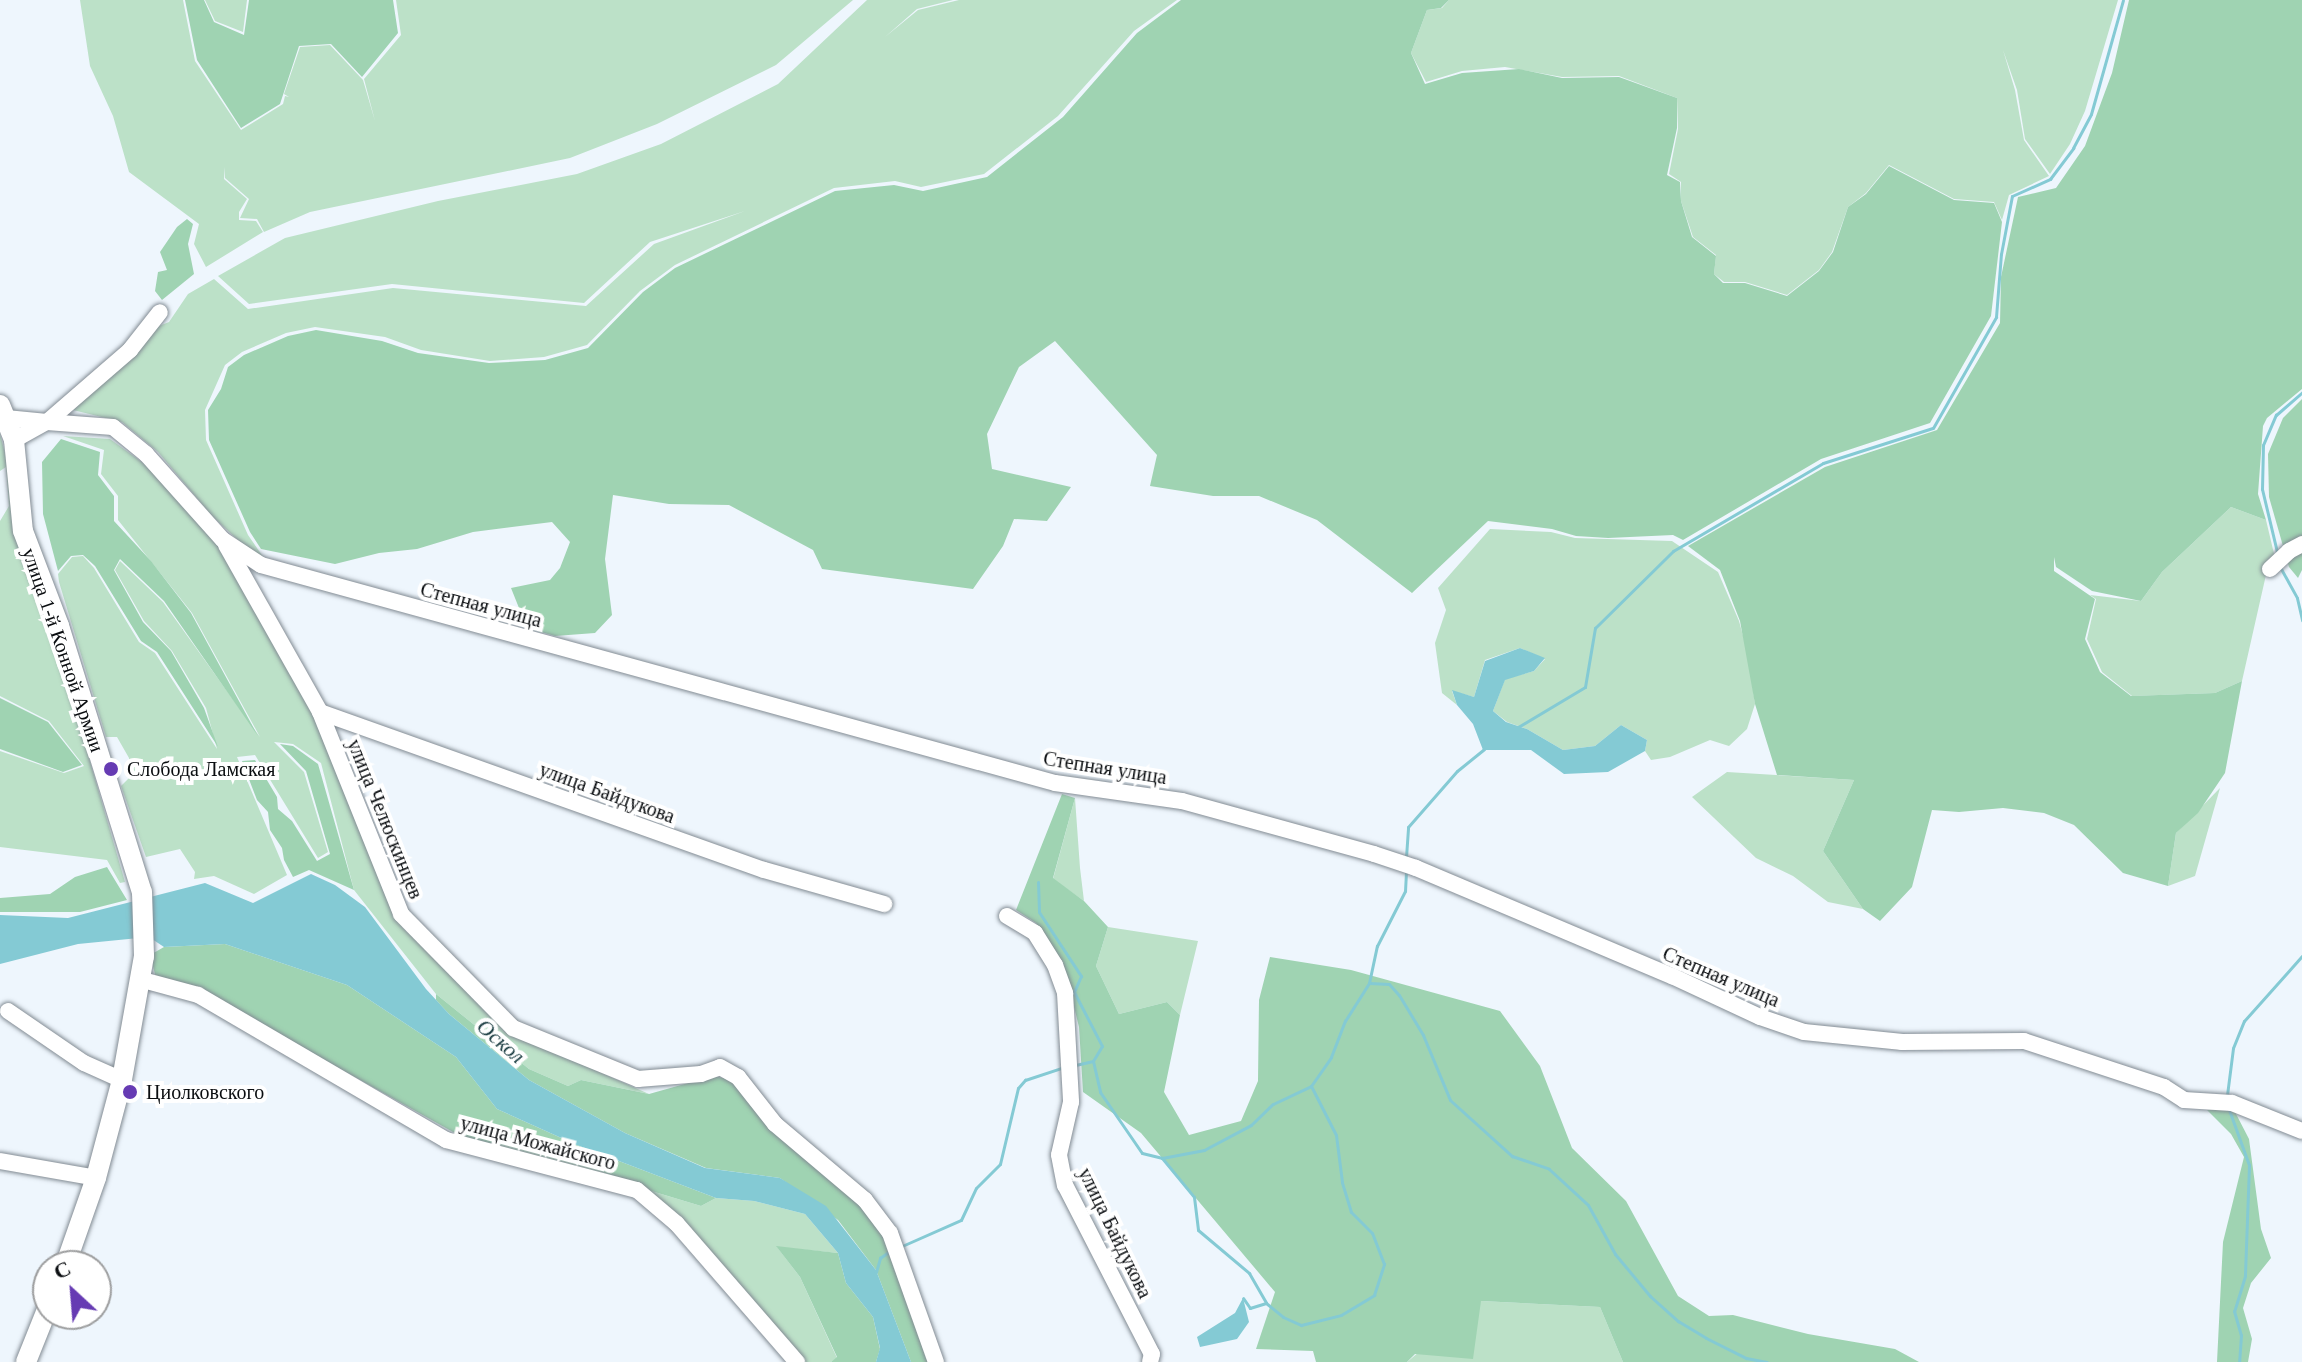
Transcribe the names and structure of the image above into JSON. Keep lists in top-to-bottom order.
{
  "streets": {
    "main road": ["улица 1-й Конной Армии"],
    "street": [
      "Степная улица",
      "улица Байдукова",
      "улица Челюскинцев",
      "улица Можайского"
    ]
  },
  "crossings": [
    ["Степная улица", "улица 1-й Конной Армии"],
    ["Степная улица", "улица Челюскинцев"],
    ["улица 1-й Конной Армии", "улица Можайского"],
    ["улица Байдукова", "улица Челюскинцев"]
  ],
  "water": ["Оскол"],
  "places": ["Слобода Ламская", "Циолковского"],
  "north": "top left"
}
